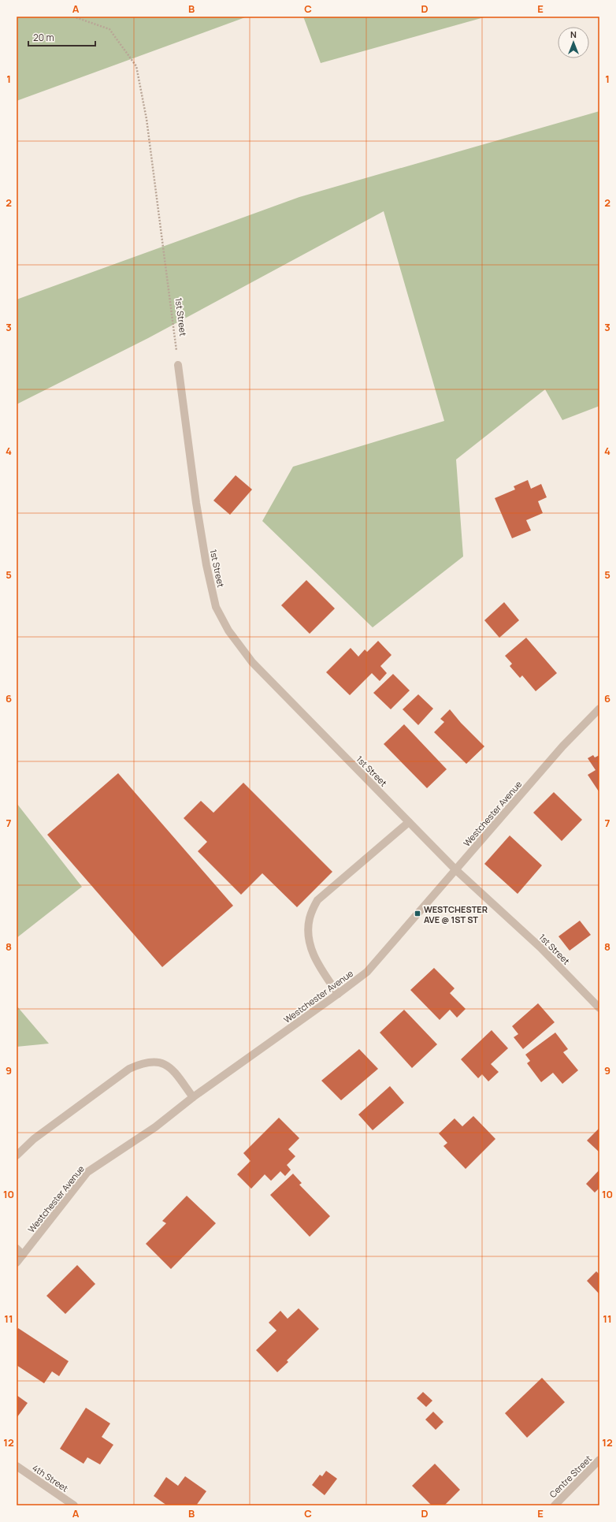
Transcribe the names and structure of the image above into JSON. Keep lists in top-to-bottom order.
{
  "streets": {
    "street": [
      "1st Street",
      "Westchester Avenue",
      "Centre Street",
      "4th Street"
    ]
  },
  "crossings": [
    ["1st Street", "Westchester Avenue"]
  ],
  "places": {
    "transit": ["WESTCHESTER AVE @ 1ST ST"]
  },
  "scale_bar": "20 m",
  "north": "top",
  "grid": {
    "columns": [
      "A",
      "B",
      "C",
      "D",
      "E"
    ],
    "rows": [
      "1",
      "2",
      "3",
      "4",
      "5",
      "6",
      "7",
      "8",
      "9",
      "10",
      "11",
      "12"
    ]
  }
}
